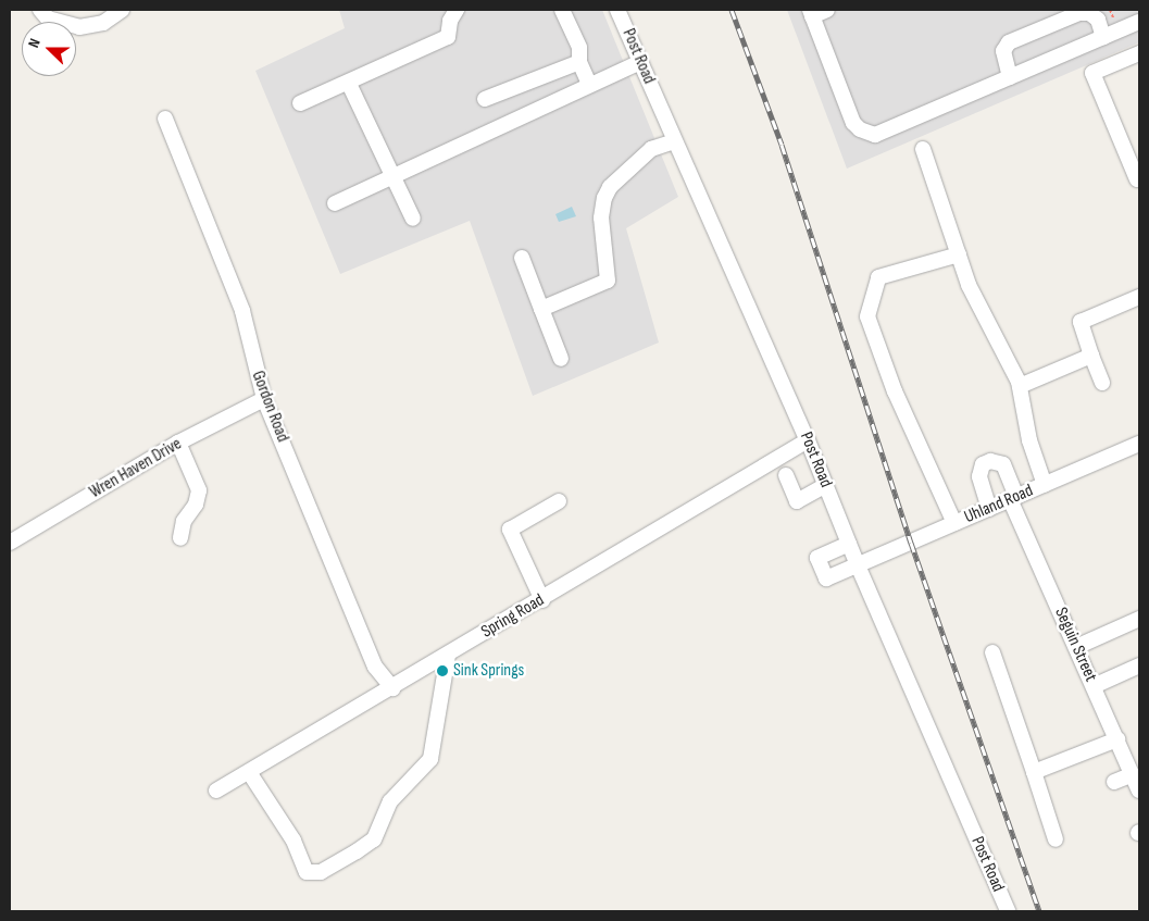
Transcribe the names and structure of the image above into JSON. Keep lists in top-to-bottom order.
{
  "streets": {
    "street": [
      "Post Road",
      "Gordon Road",
      "Wren Haven Drive",
      "Uhland Road",
      "Spring Road",
      "Seguin Street"
    ]
  },
  "crossings": [
    ["Post Road", "Uhland Road"],
    ["Post Road", "Spring Road"],
    ["Gordon Road", "Wren Haven Drive"],
    ["Gordon Road", "Spring Road"],
    ["Uhland Road", "Seguin Street"]
  ],
  "places": ["Sink Springs"],
  "north": "left"
}
